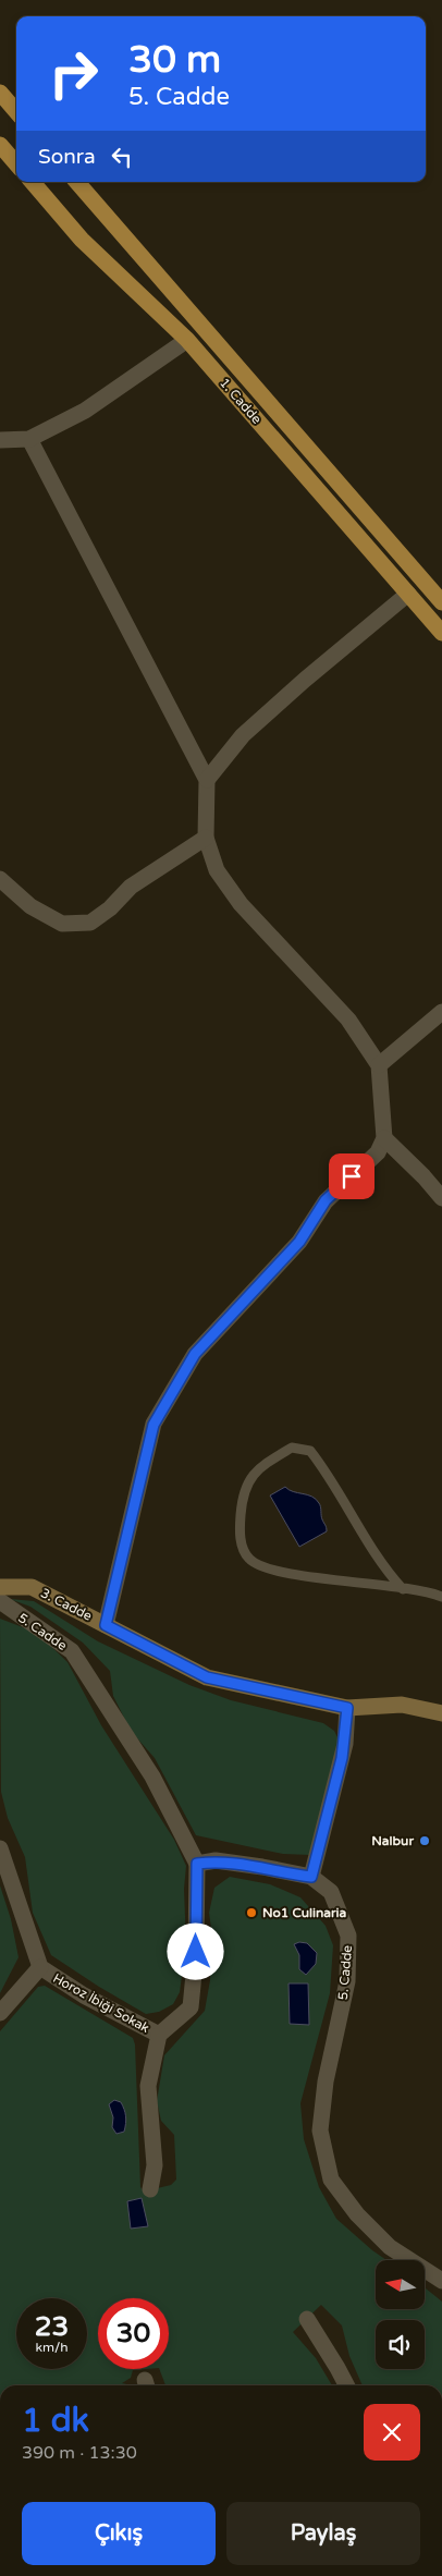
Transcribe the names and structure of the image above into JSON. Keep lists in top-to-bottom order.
{
  "streets": {
    "main road": ["1. Cadde", "3. Cadde"],
    "street": ["5. Cadde", "Horoz İbiği Sokak"]
  },
  "places": ["Nalbur", "No1 Culinaria"],
  "north": "left",
  "page": {
    "turn": ["30 m", "5. Cadde"],
    "then": "Sonra",
    "speed": "23 km/h",
    "limit": "30",
    "heading": ["1 dk", "390 m · 13:30"],
    "buttons": ["Çıkış", "Paylaş"]
  }
}
